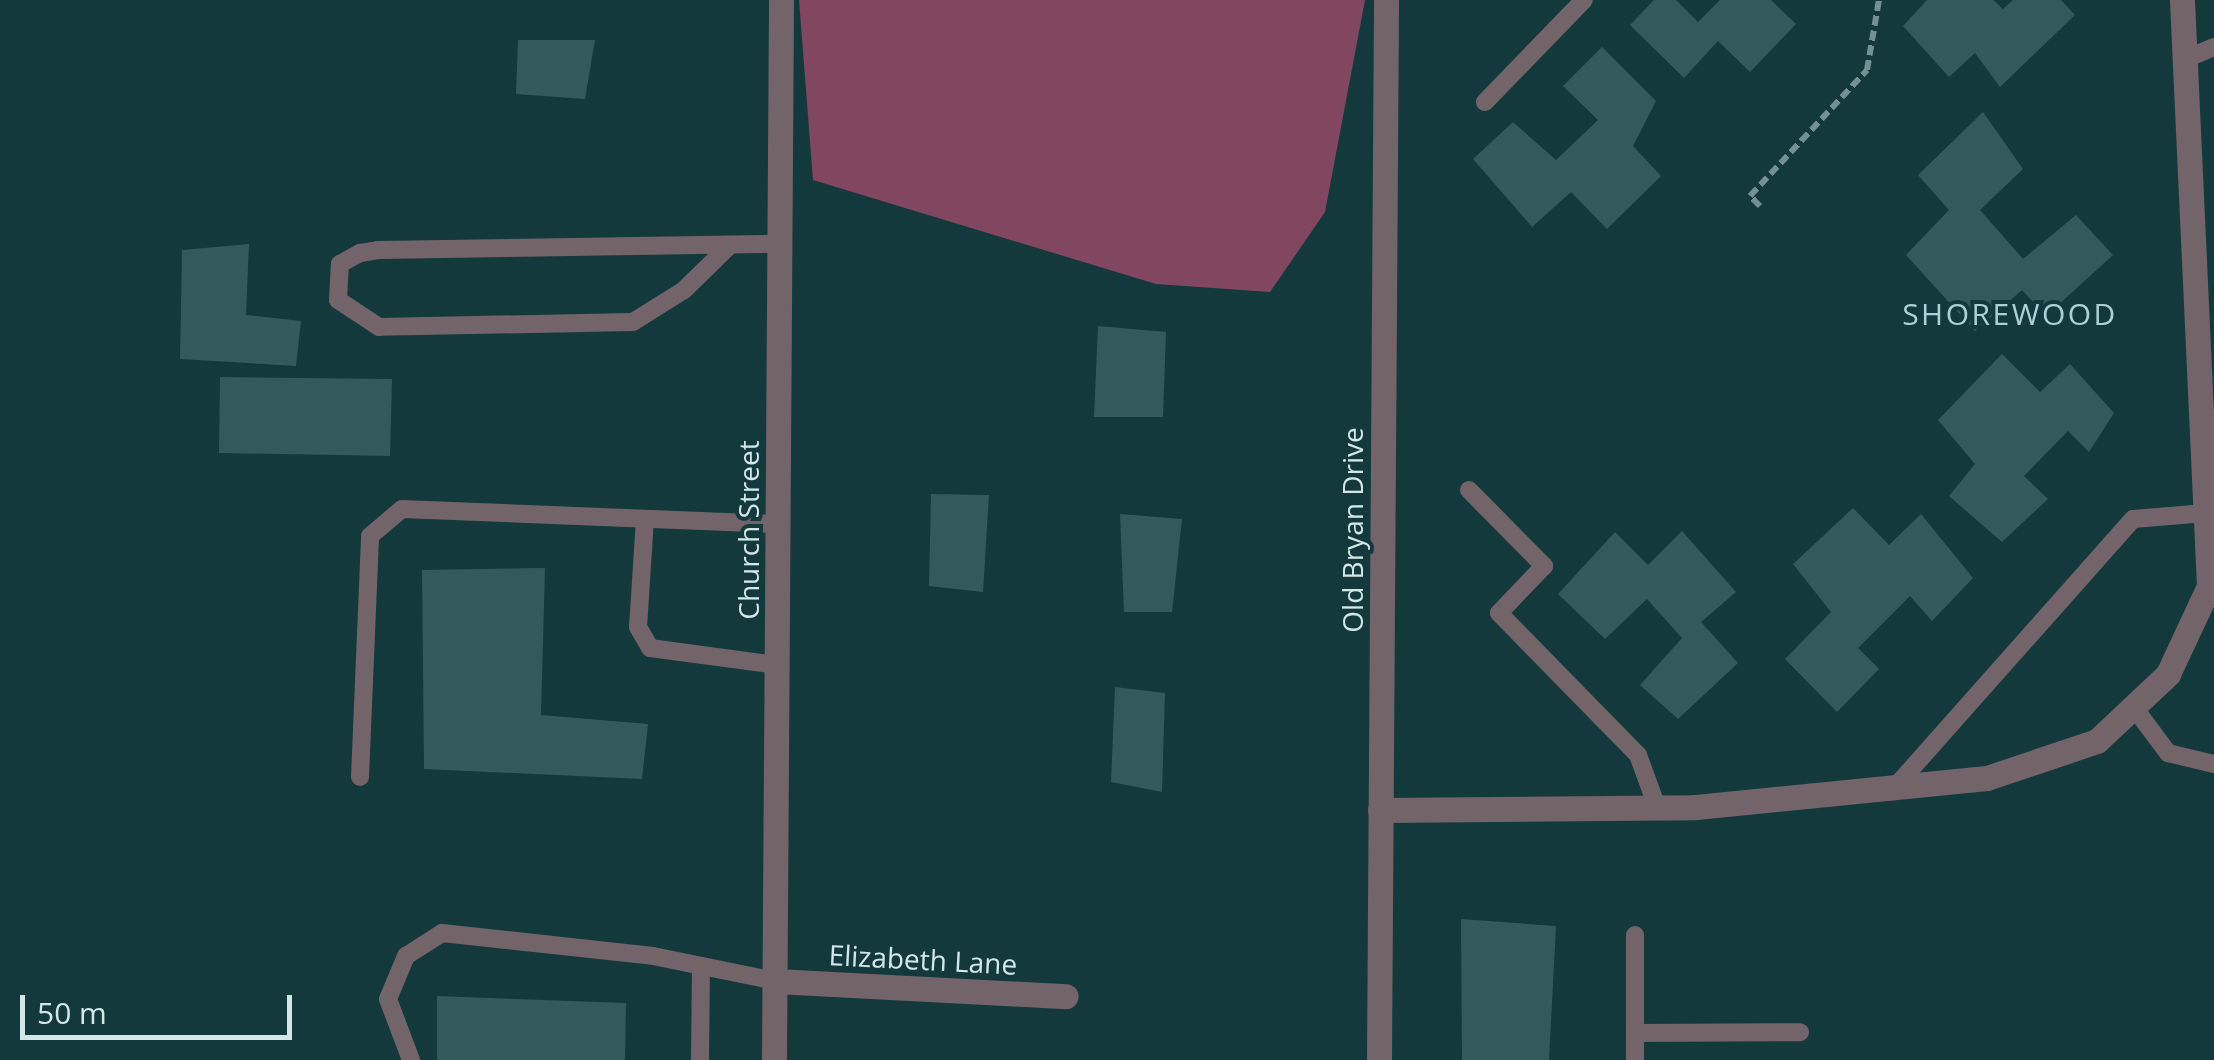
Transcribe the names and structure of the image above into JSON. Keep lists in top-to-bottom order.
{
  "streets": {
    "street": ["Church Street", "Old Bryan Drive", "Elizabeth Lane"]
  },
  "crossings": [
    ["Church Street", "Elizabeth Lane"]
  ],
  "districts": ["SHOREWOOD"],
  "scale_bar": "50 m"
}
